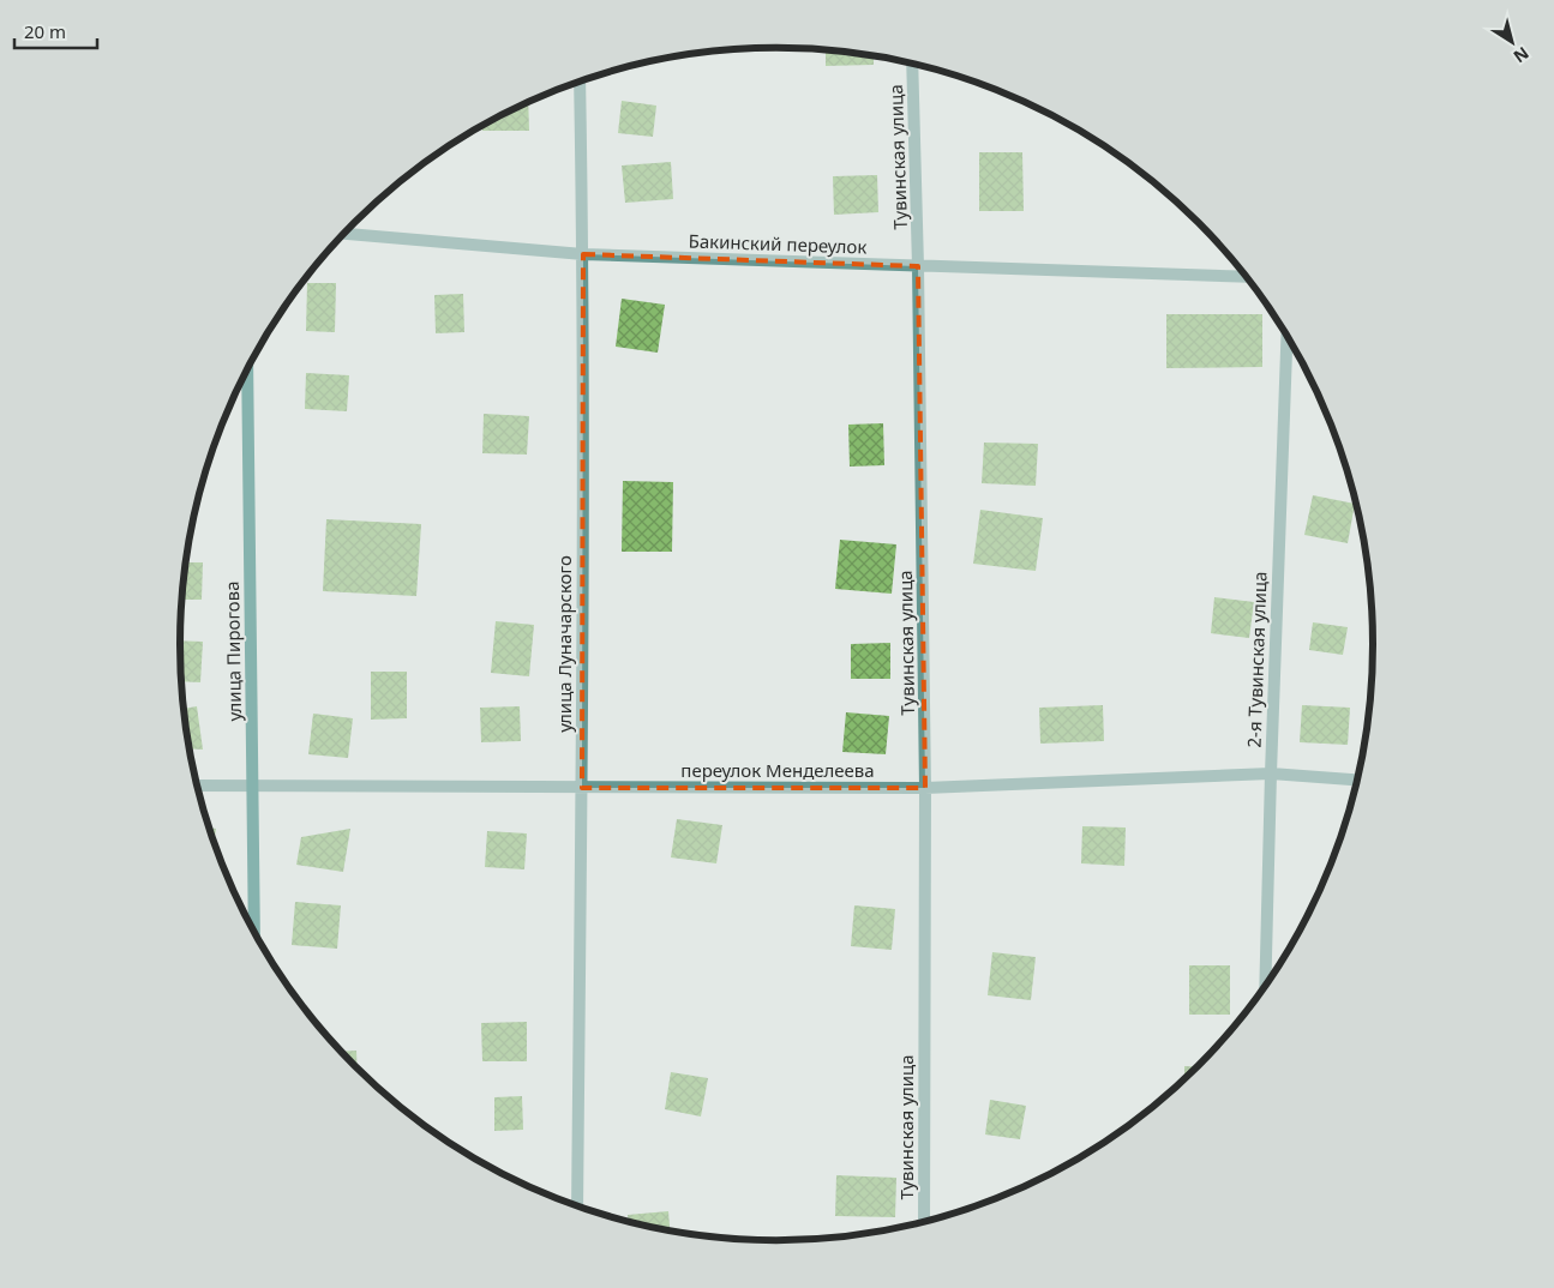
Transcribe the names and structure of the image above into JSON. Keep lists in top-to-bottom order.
{
  "streets": {
    "main road": ["улица Пирогова"],
    "street": [
      "Тувинская улица",
      "Бакинский переулок",
      "улица Луначарского",
      "2-я Тувинская улица",
      "переулок Менделеева"
    ]
  },
  "crossings": [
    ["Тувинская улица", "Бакинский переулок"],
    ["Тувинская улица", "переулок Менделеева"],
    ["Бакинский переулок", "улица Луначарского"],
    ["улица Луначарского", "переулок Менделеева"],
    ["улица Пирогова", "переулок Менделеева"],
    ["2-я Тувинская улица", "переулок Менделеева"]
  ],
  "scale_bar": "20 m",
  "north": "bottom right"
}
